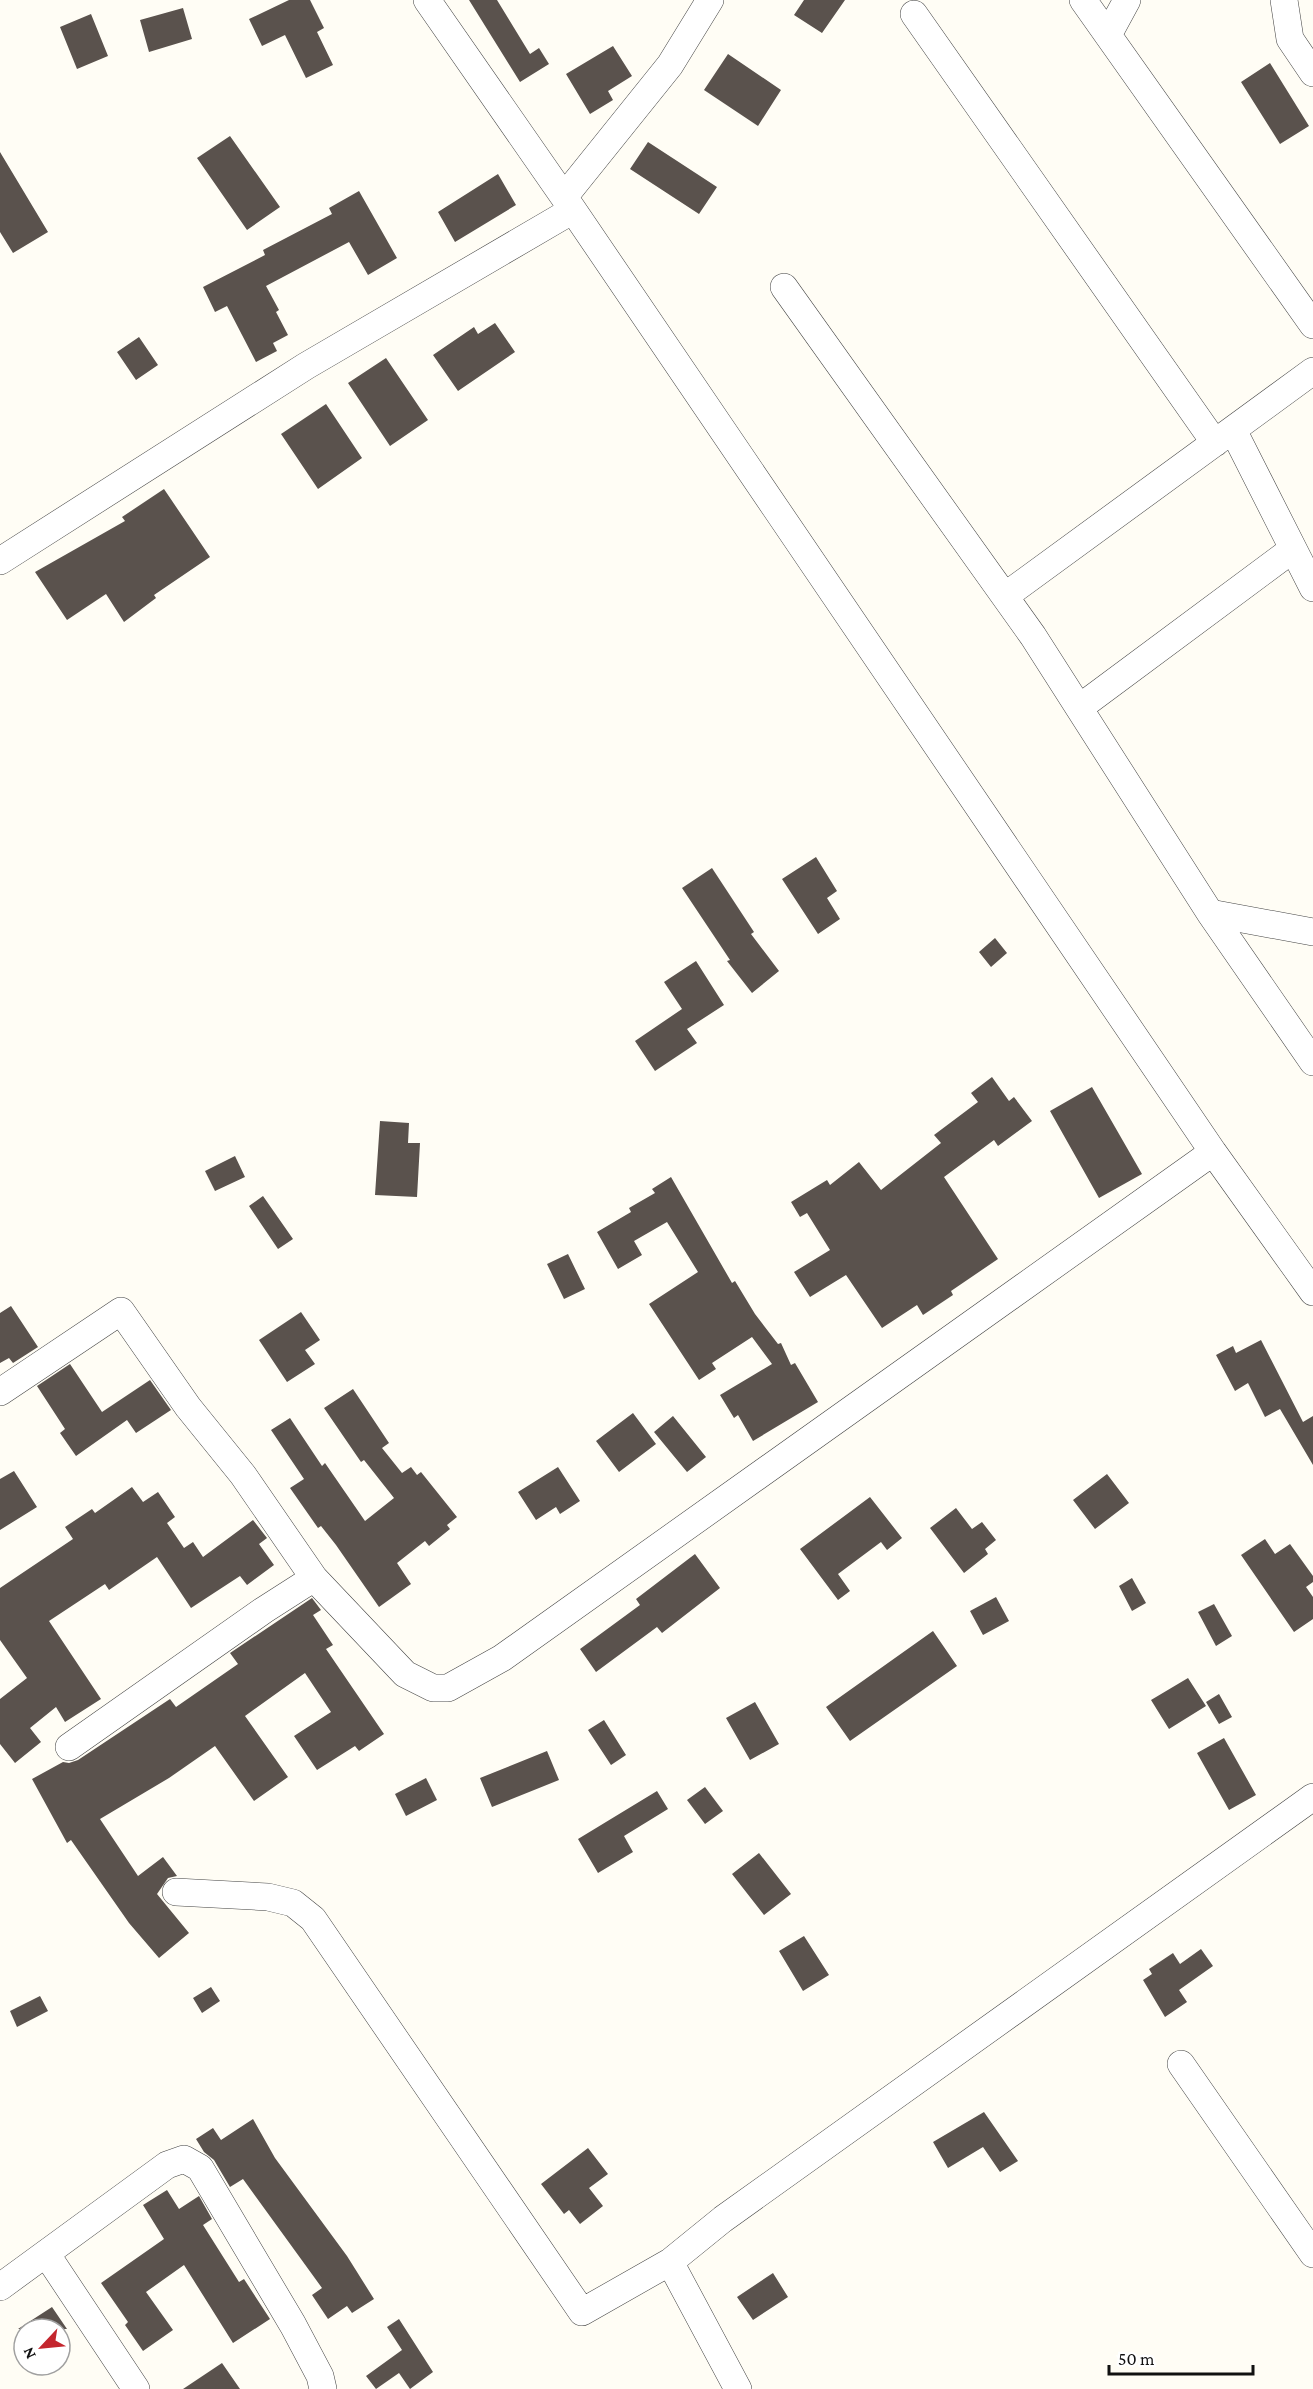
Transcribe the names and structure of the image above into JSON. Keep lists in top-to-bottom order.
{
  "scale_bar": "50 m",
  "north": "bottom left"
}
